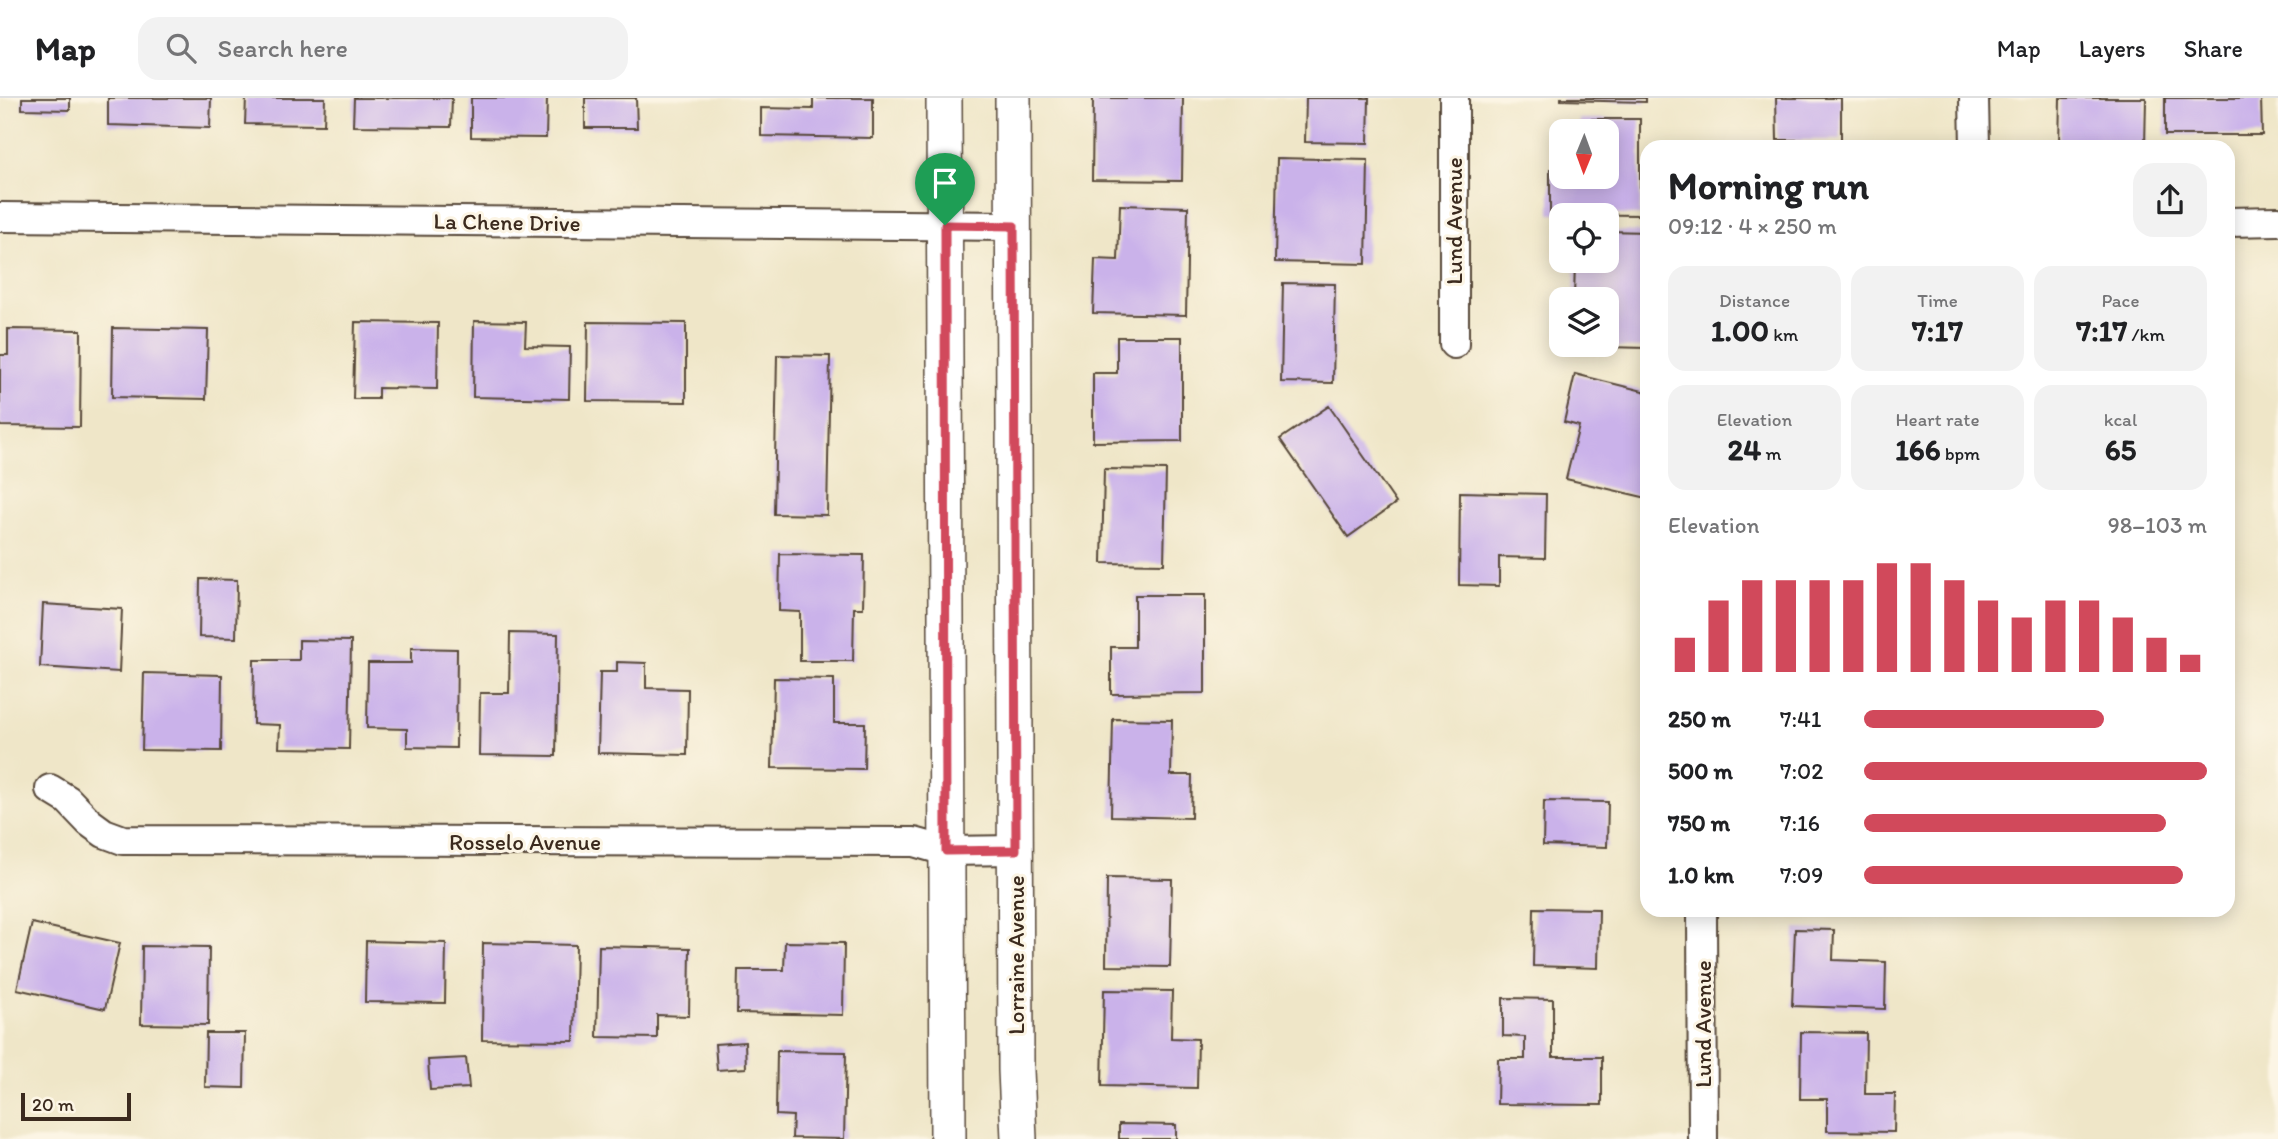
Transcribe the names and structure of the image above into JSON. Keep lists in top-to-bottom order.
{
  "streets": {
    "street": [
      "Lund Avenue",
      "La Chene Drive",
      "Rosselo Avenue",
      "Lorraine Avenue"
    ]
  },
  "crossings": [
    ["La Chene Drive", "Lorraine Avenue"],
    ["Rosselo Avenue", "Lorraine Avenue"]
  ],
  "scale_bar": "20 m",
  "north": "bottom",
  "page": {
    "header": "Map",
    "search": "Search here",
    "nav": ["Map", "Layers", "Share"],
    "heading": ["Morning run", "09:12 · 4 × 250 m"],
    "stats": [
      ["Distance", "1.00 km"],
      ["Time", "7:17"],
      ["Pace", "7:17 /km"],
      ["Elevation", "24 m"],
      ["Heart rate", "166 bpm"],
      ["kcal", "65"]
    ],
    "chart": ["Elevation", "98–103 m"],
    "list": [
      {
        "name": "250 m",
        "note": "7:41"
      },
      {
        "name": "500 m",
        "note": "7:02"
      },
      {
        "name": "750 m",
        "note": "7:16"
      },
      {
        "name": "1.0 km",
        "note": "7:09"
      }
    ],
    "scale": "20 m"
  }
}
